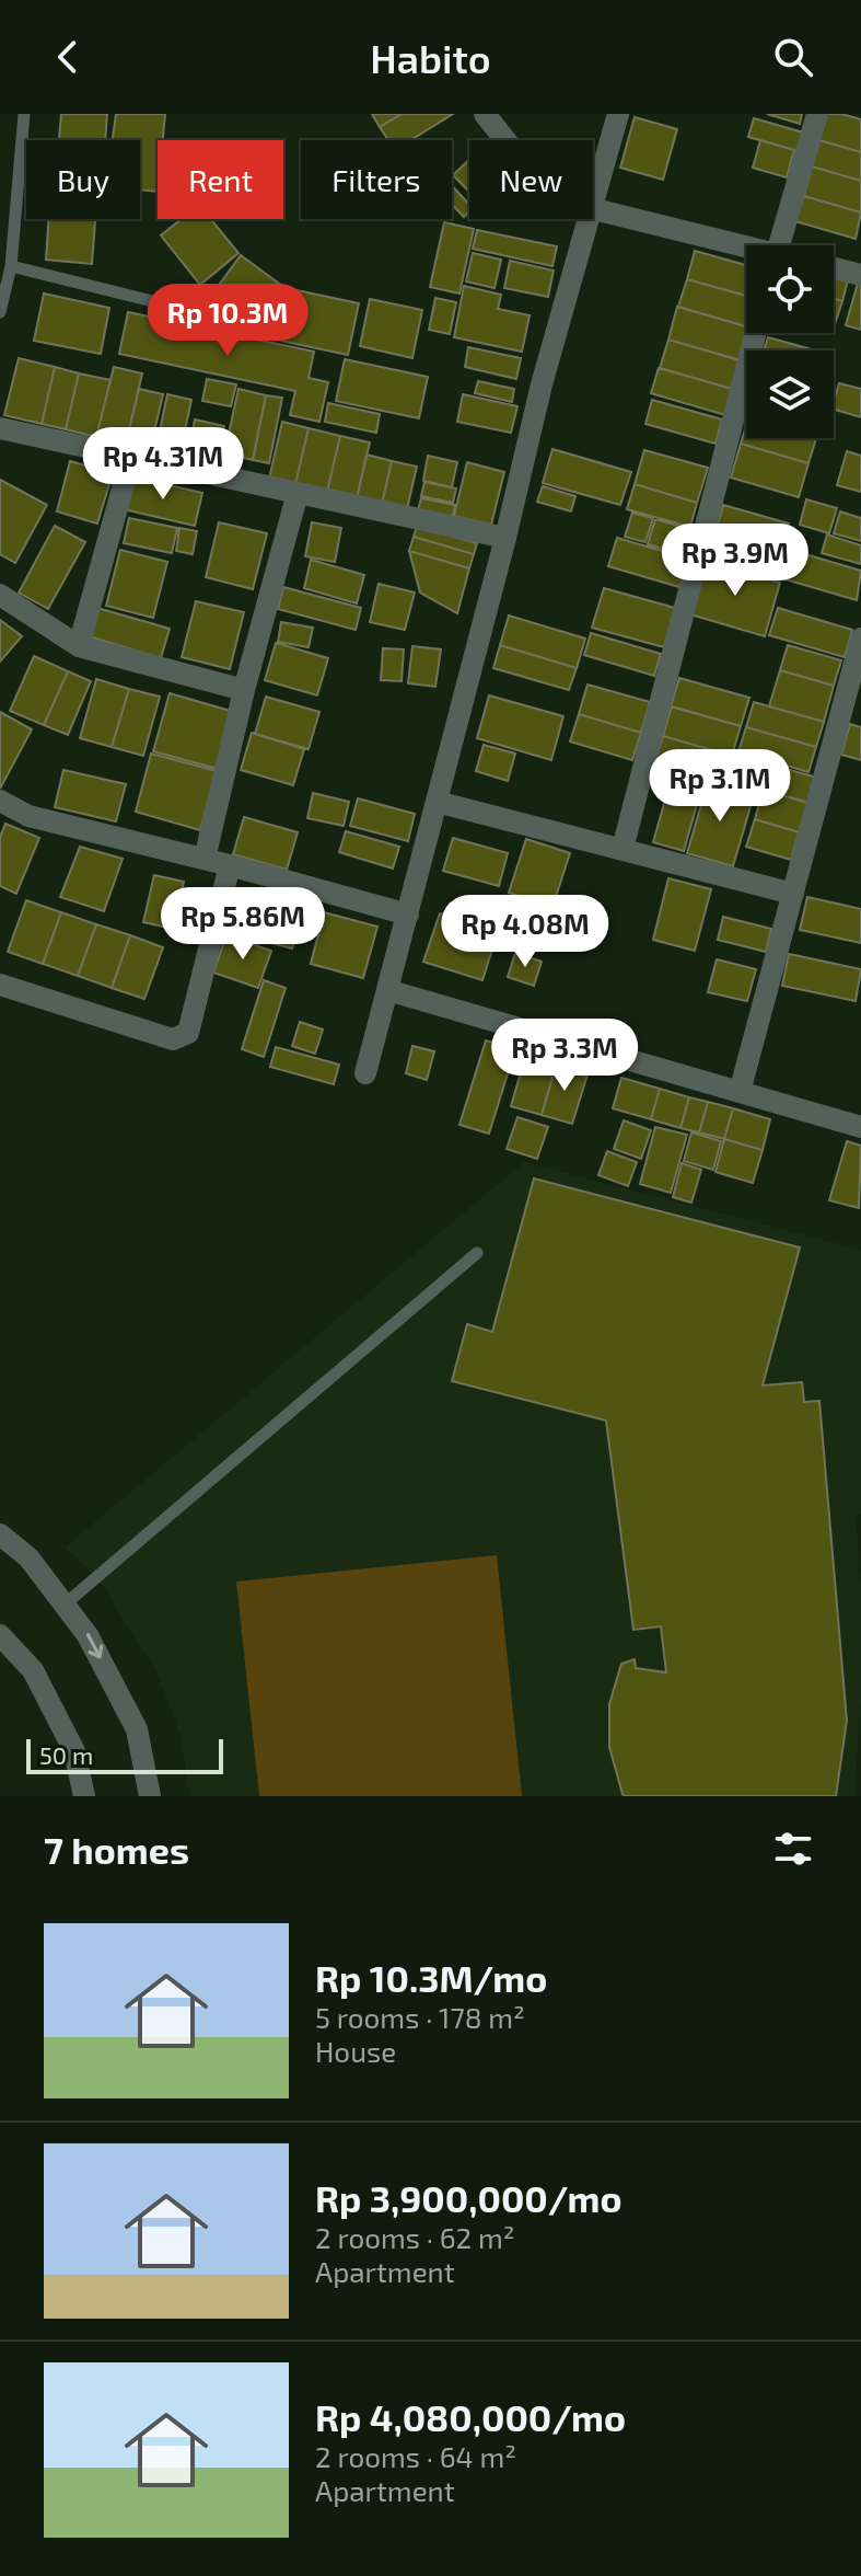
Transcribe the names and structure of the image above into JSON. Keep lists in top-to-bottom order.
{
  "scale_bar": "50 m",
  "page": {
    "header": "Habito",
    "chip": [
      "Buy",
      "Rent",
      "Filters",
      "New"
    ],
    "price": [
      "Rp 10.3M",
      "Rp 4.31M",
      "Rp 3.9M",
      "Rp 3.1M",
      "Rp 5.86M",
      "Rp 4.08M",
      "Rp 3.3M"
    ],
    "scale": "50 m",
    "heading": "7 homes",
    "list": [
      {
        "name": "Rp 10.3M/mo",
        "note": "5 rooms · 178 m² · House"
      },
      {
        "name": "Rp 3,900,000/mo",
        "note": "2 rooms · 62 m² · Apartment"
      },
      {
        "name": "Rp 4,080,000/mo",
        "note": "2 rooms · 64 m² · Apartment"
      }
    ]
  }
}
